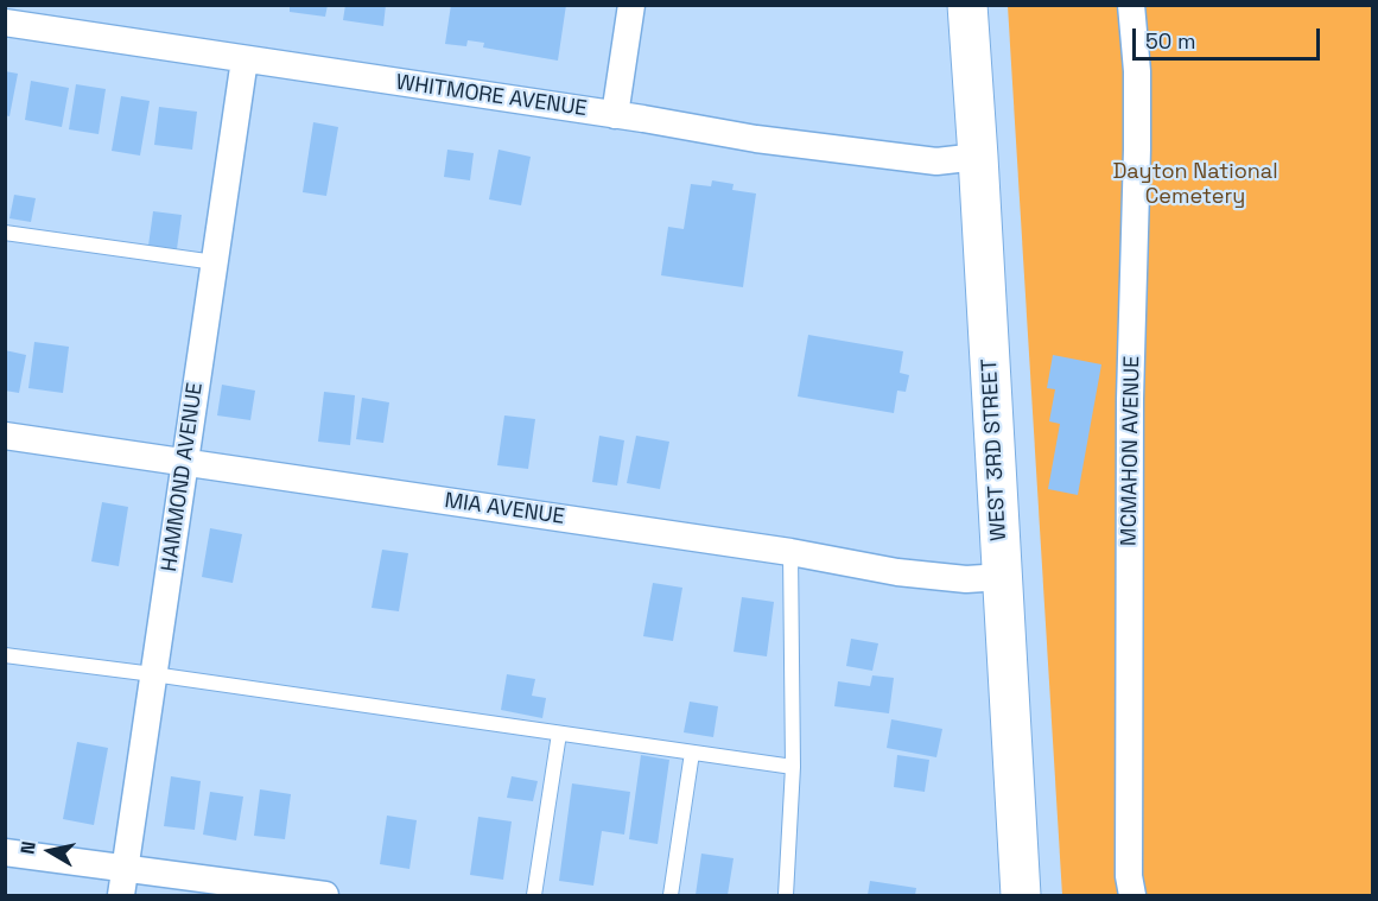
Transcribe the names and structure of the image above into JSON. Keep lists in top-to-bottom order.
{
  "streets": {
    "main road": ["WEST 3RD STREET"],
    "street": [
      "WHITMORE AVENUE",
      "MCMAHON AVENUE",
      "HAMMOND AVENUE",
      "MIA AVENUE"
    ]
  },
  "crossings": [
    ["WHITMORE AVENUE", "WEST 3RD STREET"],
    ["WHITMORE AVENUE", "HAMMOND AVENUE"],
    ["WEST 3RD STREET", "MIA AVENUE"],
    ["HAMMOND AVENUE", "MIA AVENUE"]
  ],
  "parks": ["Dayton National Cemetery"],
  "scale_bar": "50 m",
  "north": "left"
}
